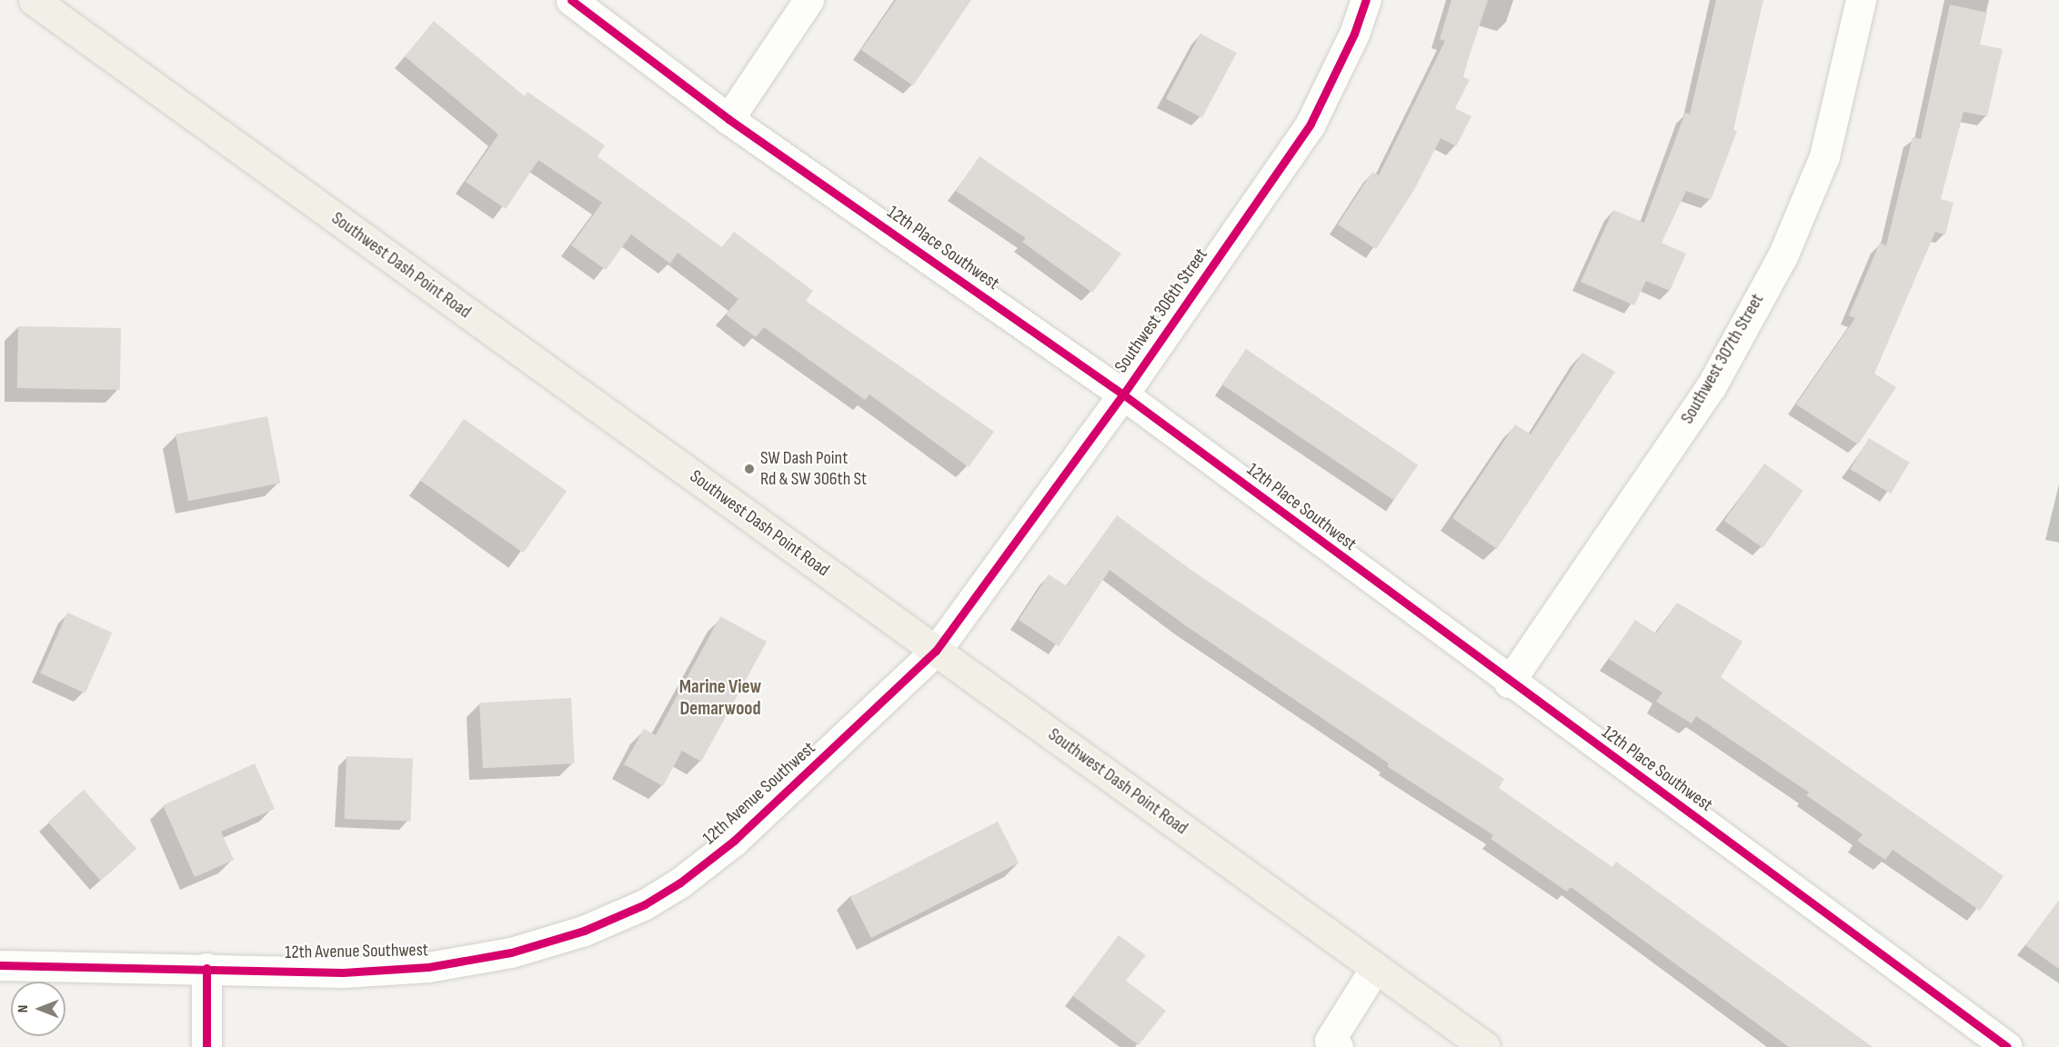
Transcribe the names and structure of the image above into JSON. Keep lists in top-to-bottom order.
{
  "streets": {
    "main road": ["Southwest Dash Point Road"],
    "street": [
      "12th Place Southwest",
      "Southwest 306th Street",
      "Southwest 307th Street",
      "12th Avenue Southwest"
    ]
  },
  "crossings": [
    ["12th Place Southwest", "Southwest 306th Street"],
    ["12th Place Southwest", "Southwest 307th Street"],
    ["Southwest Dash Point Road", "Southwest 306th Street"],
    ["Southwest Dash Point Road", "12th Avenue Southwest"],
    ["Southwest 306th Street", "12th Avenue Southwest"]
  ],
  "districts": ["Marine View Demarwood"],
  "places": ["SW Dash Point Rd & SW 306th St"],
  "north": "left"
}
